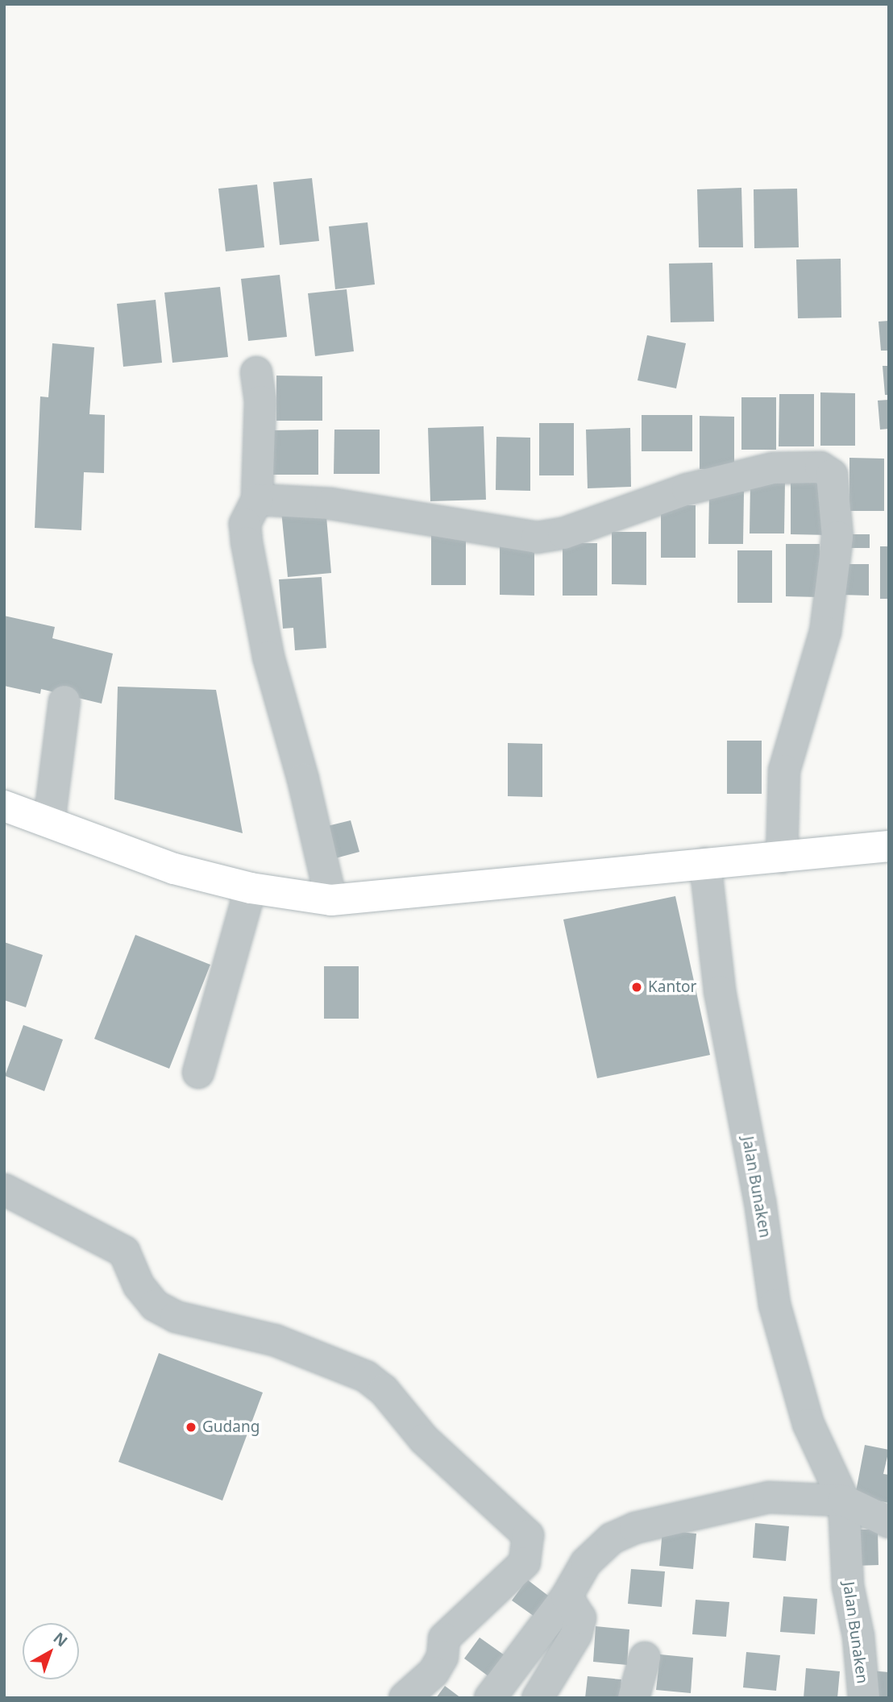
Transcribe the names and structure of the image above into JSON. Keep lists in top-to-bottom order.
{
  "streets": {
    "street": ["Jalan Bunaken"]
  },
  "places": ["Kantor", "Gudang"],
  "north": "top right"
}
